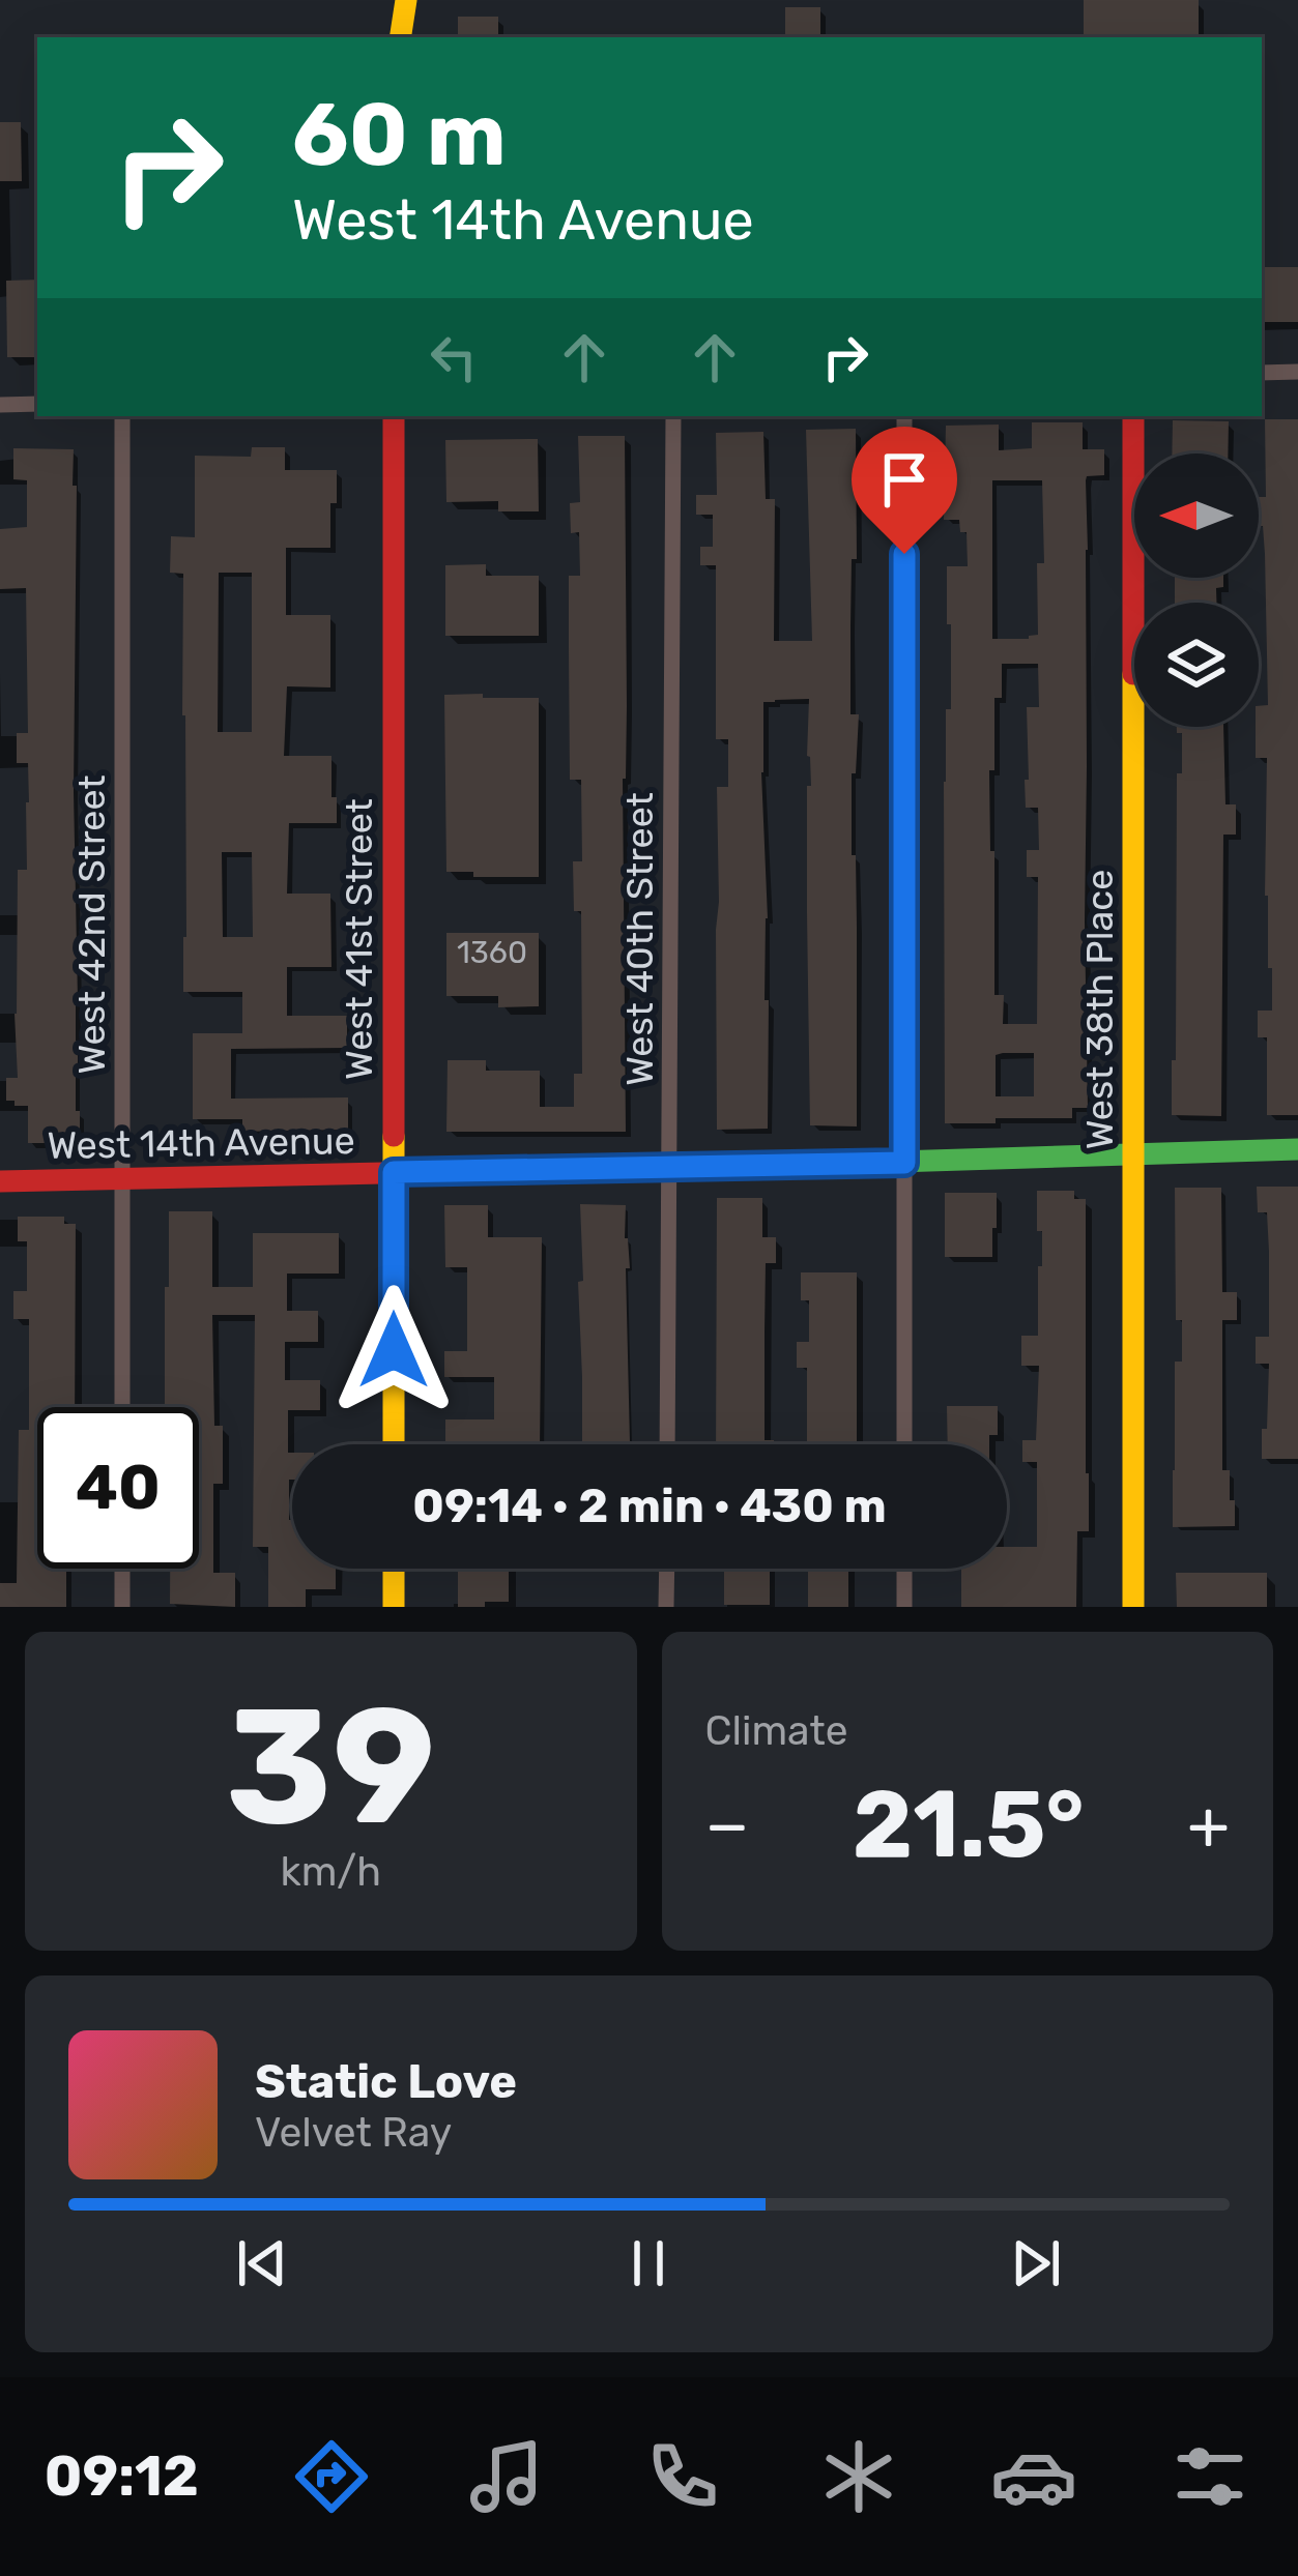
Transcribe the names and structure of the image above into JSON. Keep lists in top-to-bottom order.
{
  "streets": {
    "street": [
      "West 42nd Street",
      "West 41st Street",
      "West 40th Street",
      "West 38th Place",
      "West 14th Avenue"
    ]
  },
  "crossings": [
    ["West 42nd Street", "West 14th Avenue"],
    ["West 41st Street", "West 14th Avenue"],
    ["West 40th Street", "West 14th Avenue"],
    ["West 38th Place", "West 14th Avenue"]
  ],
  "house_numbers": ["1360"],
  "north": "left",
  "page": {
    "turn": ["60 m", "West 14th Avenue"],
    "limit": "40",
    "trip": "09:14 · 2 min · 430 m",
    "tile": [
      ["39", "km/h"],
      "Climate"
    ],
    "heat": ["−", "21.5°", "+"],
    "song": ["Static Love", "Velvet Ray"],
    "tabs": "09:12"
  }
}
